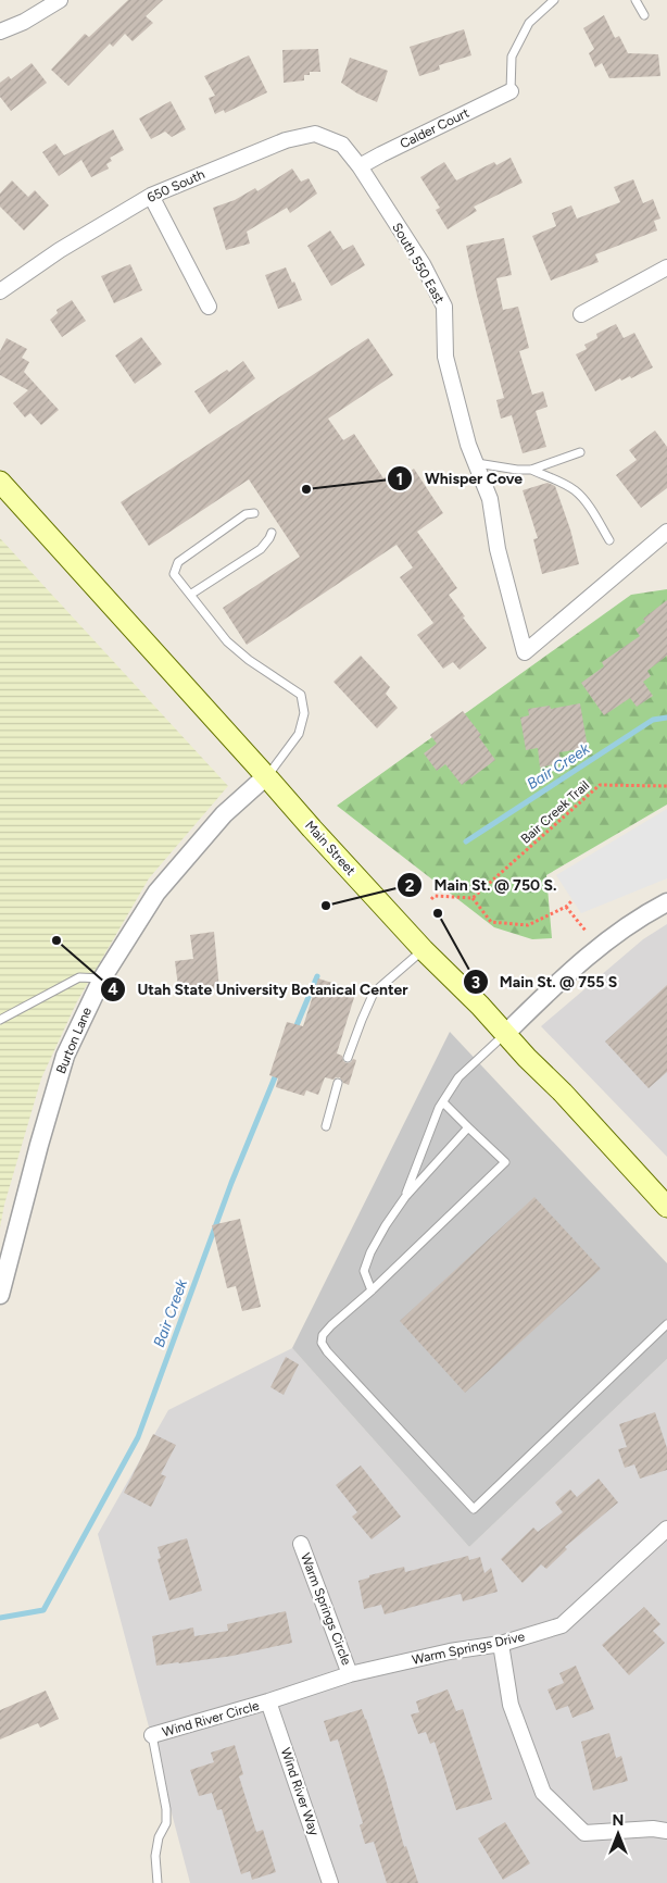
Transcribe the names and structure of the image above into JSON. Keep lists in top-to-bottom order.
{
  "streets": {
    "main road": ["Main Street"],
    "street": [
      "Calder Court",
      "650 South",
      "South 550 East",
      "Burton Lane",
      "Warm Springs Circle",
      "Warm Springs Drive",
      "Wind River Circle",
      "Wind River Way"
    ],
    "path": ["Bair Creek Trail"]
  },
  "crossings": [
    ["Calder Court", "650 South"],
    ["Calder Court", "South 550 East"],
    ["650 South", "South 550 East"],
    ["Main Street", "Burton Lane"],
    ["Warm Springs Circle", "Warm Springs Drive"],
    ["Warm Springs Drive", "Wind River Circle"],
    ["Warm Springs Drive", "Wind River Way"],
    ["Wind River Circle", "Wind River Way"]
  ],
  "water": ["Bair Creek"],
  "places": [
    "Whisper Cove",
    "Main St. @ 750 S.",
    "Main St. @ 755 S",
    "Utah State University Botanical Center"
  ],
  "north": "top"
}
